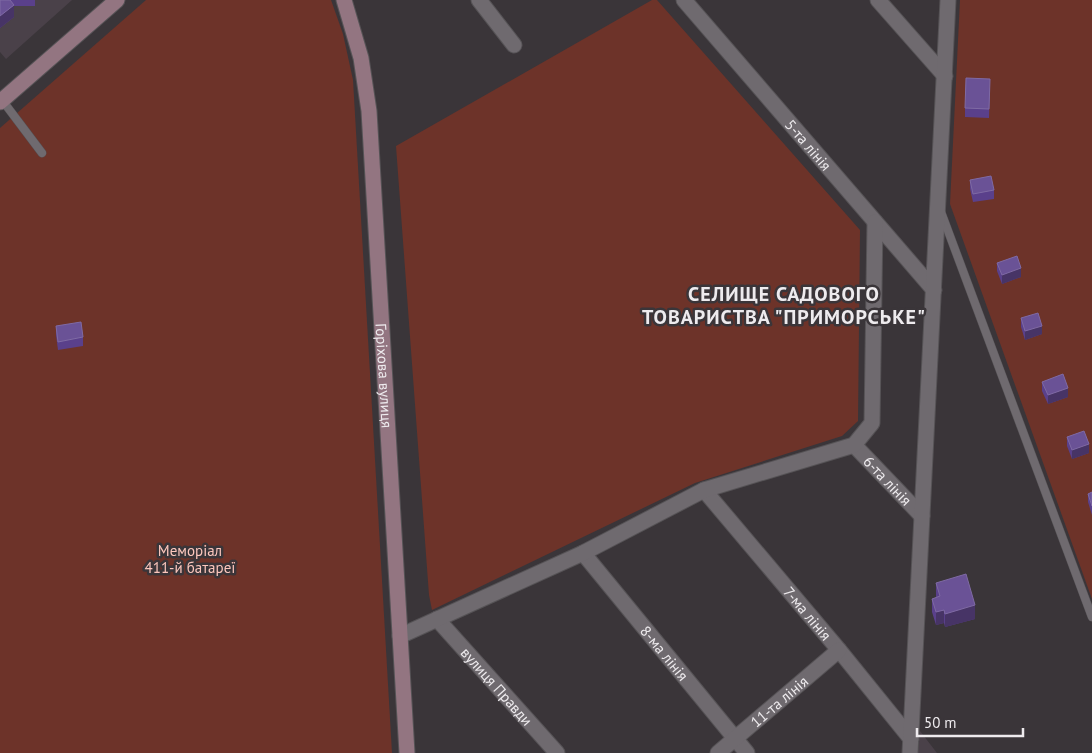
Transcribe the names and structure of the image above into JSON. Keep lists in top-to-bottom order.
{
  "streets": {
    "street": [
      "5-та лінія",
      "Горіхова вулиця",
      "6-та лінія",
      "7-ма лінія",
      "8-ма лінія",
      "вулиця Правди",
      "11-та лінія"
    ]
  },
  "crossings": [
    ["7-ма лінія", "11-та лінія"],
    ["8-ма лінія", "11-та лінія"]
  ],
  "districts": ["СЕЛИЩЕ САДОВОГО ТОВАРИСТВА \"ПРИМОРСЬКЕ\""],
  "parks": ["Меморіал 411-й батареї"],
  "scale_bar": "50 m"
}
